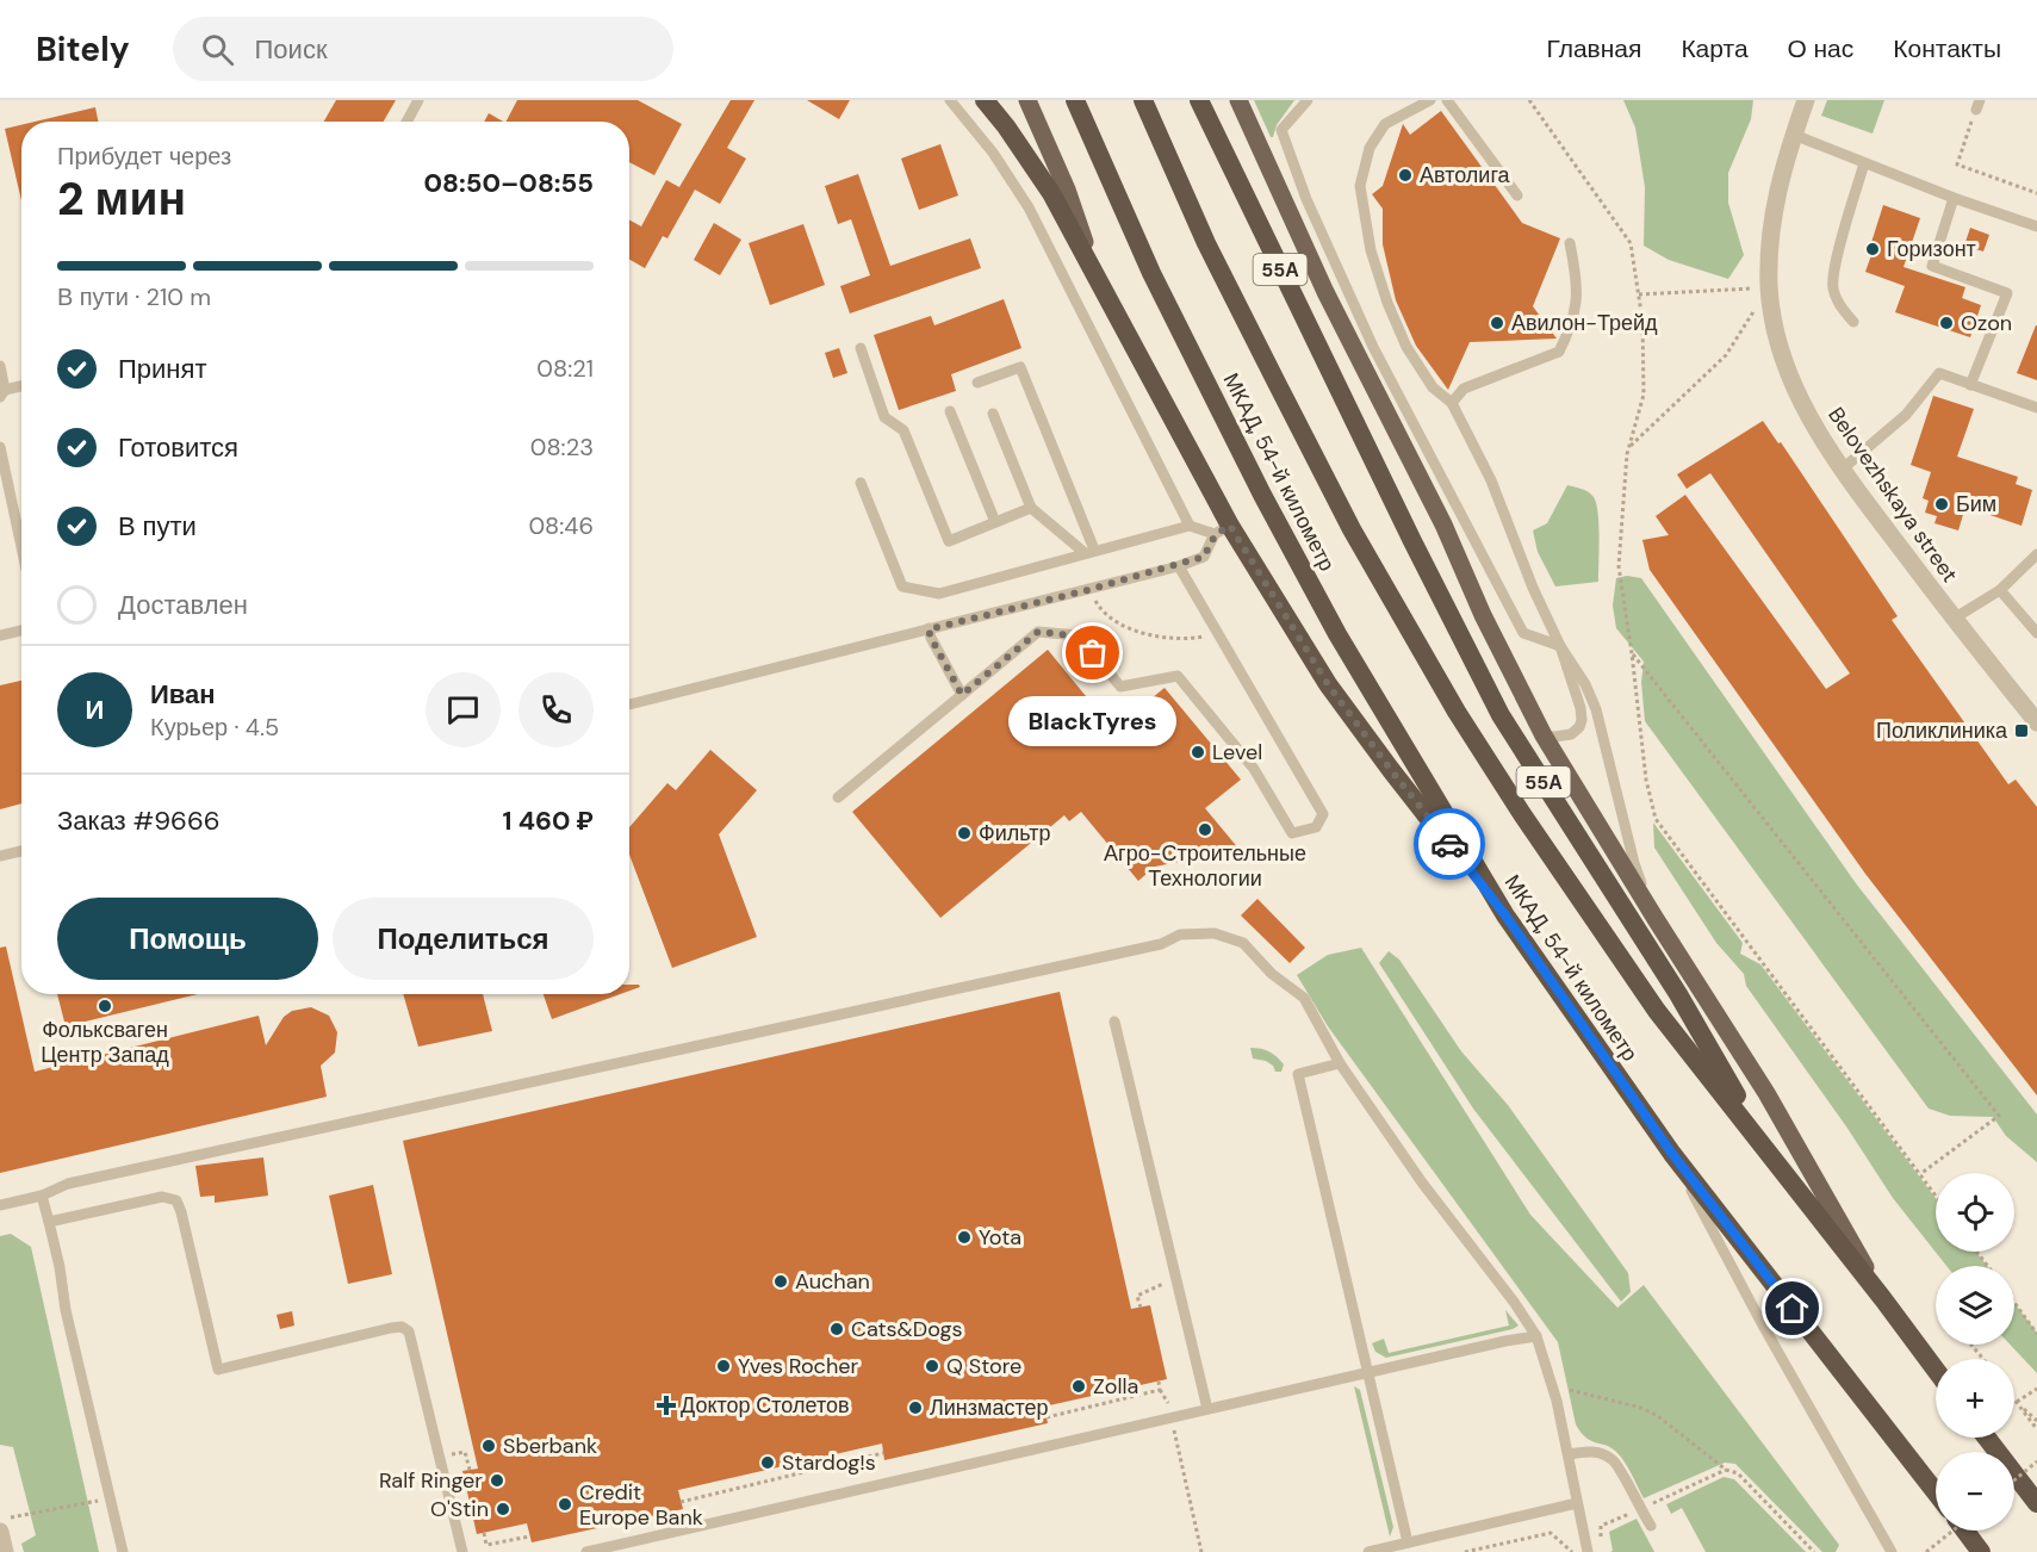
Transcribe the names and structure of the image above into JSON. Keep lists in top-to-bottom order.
{
  "streets": {
    "highway": ["55А", "МКАД, 54-й километр"],
    "street": ["Belovezhskaya street"]
  },
  "crossings": [
    ["55А", "МКАД, 54-й километр"]
  ],
  "places": {
    "other": [
      "Автолига",
      "Горизонт",
      "Авилон-Трейд",
      "Ozon",
      "Бим",
      "BlackTyres",
      "Level",
      "Агро-Строительные Технологии",
      "Фильтр",
      "Фольксваген Центр Запад",
      "Yota",
      "Auchan",
      "Cats&Dogs",
      "Yves Rocher",
      "Q Store",
      "Zolla",
      "Линзмастер",
      "Sberbank",
      "Stardog!s",
      "Ralf Ringer",
      "Credit Europe Bank",
      "O'Stin"
    ],
    "transit": ["Поликлиника"],
    "health": ["Доктор Столетов"]
  },
  "page": {
    "header": "Bitely",
    "search": "Поиск",
    "nav": [
      "Главная",
      "Карта",
      "О нас",
      "Контакты"
    ],
    "heading": ["2 мин", "Прибудет через", "08:50–08:55"],
    "panel": [
      "Иван",
      "Курьер · 4.5",
      "Заказ #9666",
      "1 460 ₽"
    ],
    "bar": "В пути · 210 m",
    "list": [
      ["Принят", "08:21"],
      ["Готовится", "08:23"],
      ["В пути", "08:46"],
      "Доставлен"
    ],
    "round": "И",
    "bubble": "BlackTyres",
    "buttons": ["Помощь", "Поделиться"],
    "map_buttons": ["+", "−"]
  }
}
